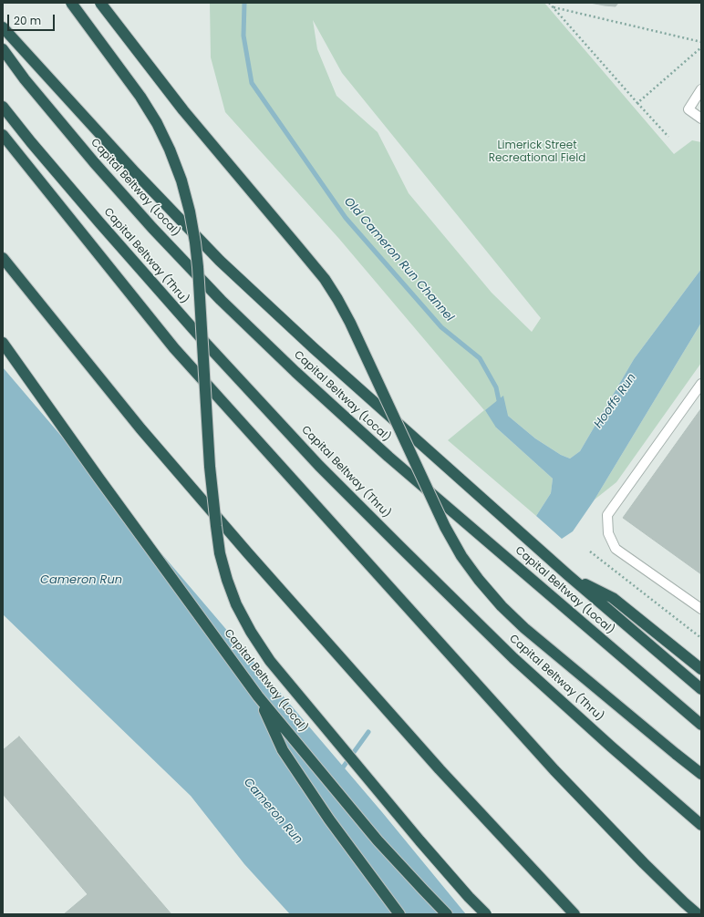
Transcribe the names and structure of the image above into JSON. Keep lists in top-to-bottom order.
{
  "streets": {
    "highway": ["Capital Beltway (Local)", "Capital Beltway (Thru)"]
  },
  "water": ["Old Cameron Run Channel", "Hooffs Run", "Cameron Run"],
  "parks": ["Limerick Street Recreational Field"],
  "scale_bar": "20 m"
}
